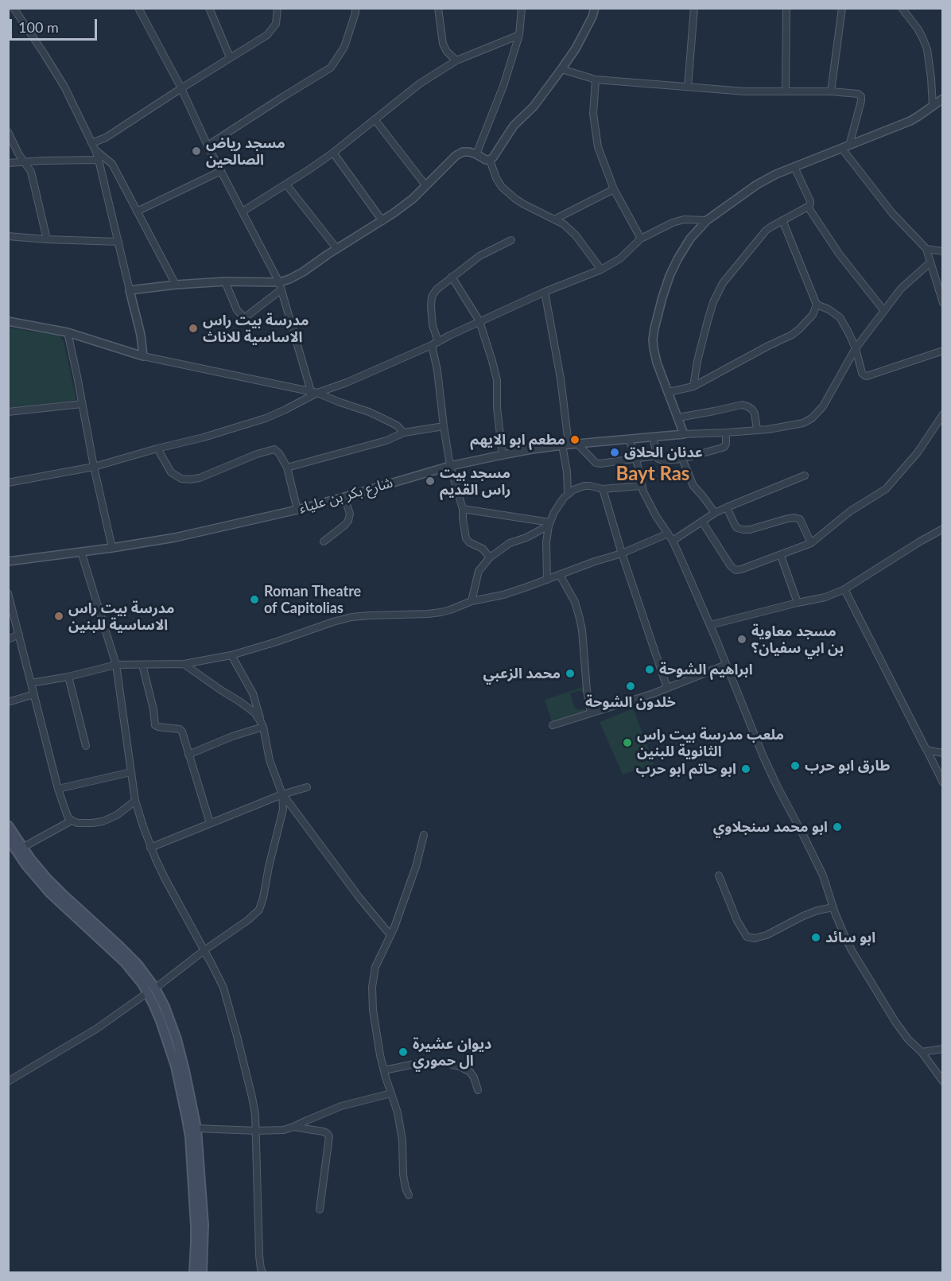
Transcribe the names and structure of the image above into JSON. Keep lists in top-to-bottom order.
{
  "streets": {
    "street": ["شارع بكر بن علياء"]
  },
  "districts": ["Bayt Ras"],
  "places": [
    "مسجد رياض الصالحين",
    "مدرسة بيت راس الاساسية للاناث",
    "مطعم ابو الايهم",
    "عدنان الحلاق",
    "مسجد بيت راس القديم",
    "Roman Theatre of Capitolias",
    "مدرسة بيت راس الاساسية للبنين",
    "مسجد معاوية بن ابي سفيان؟",
    "ابراهيم الشوحة",
    "محمد الزعبي",
    "خلدون الشوحة",
    "ملعب مدرسة بيت راس الثانوية للبنين",
    "طارق ابو حرب",
    "ابو حاتم ابو حرب",
    "ابو محمد سنجلاوي",
    "ابو سائد",
    "ديوان عشيرة ال حموري"
  ],
  "scale_bar": "100 m"
}
